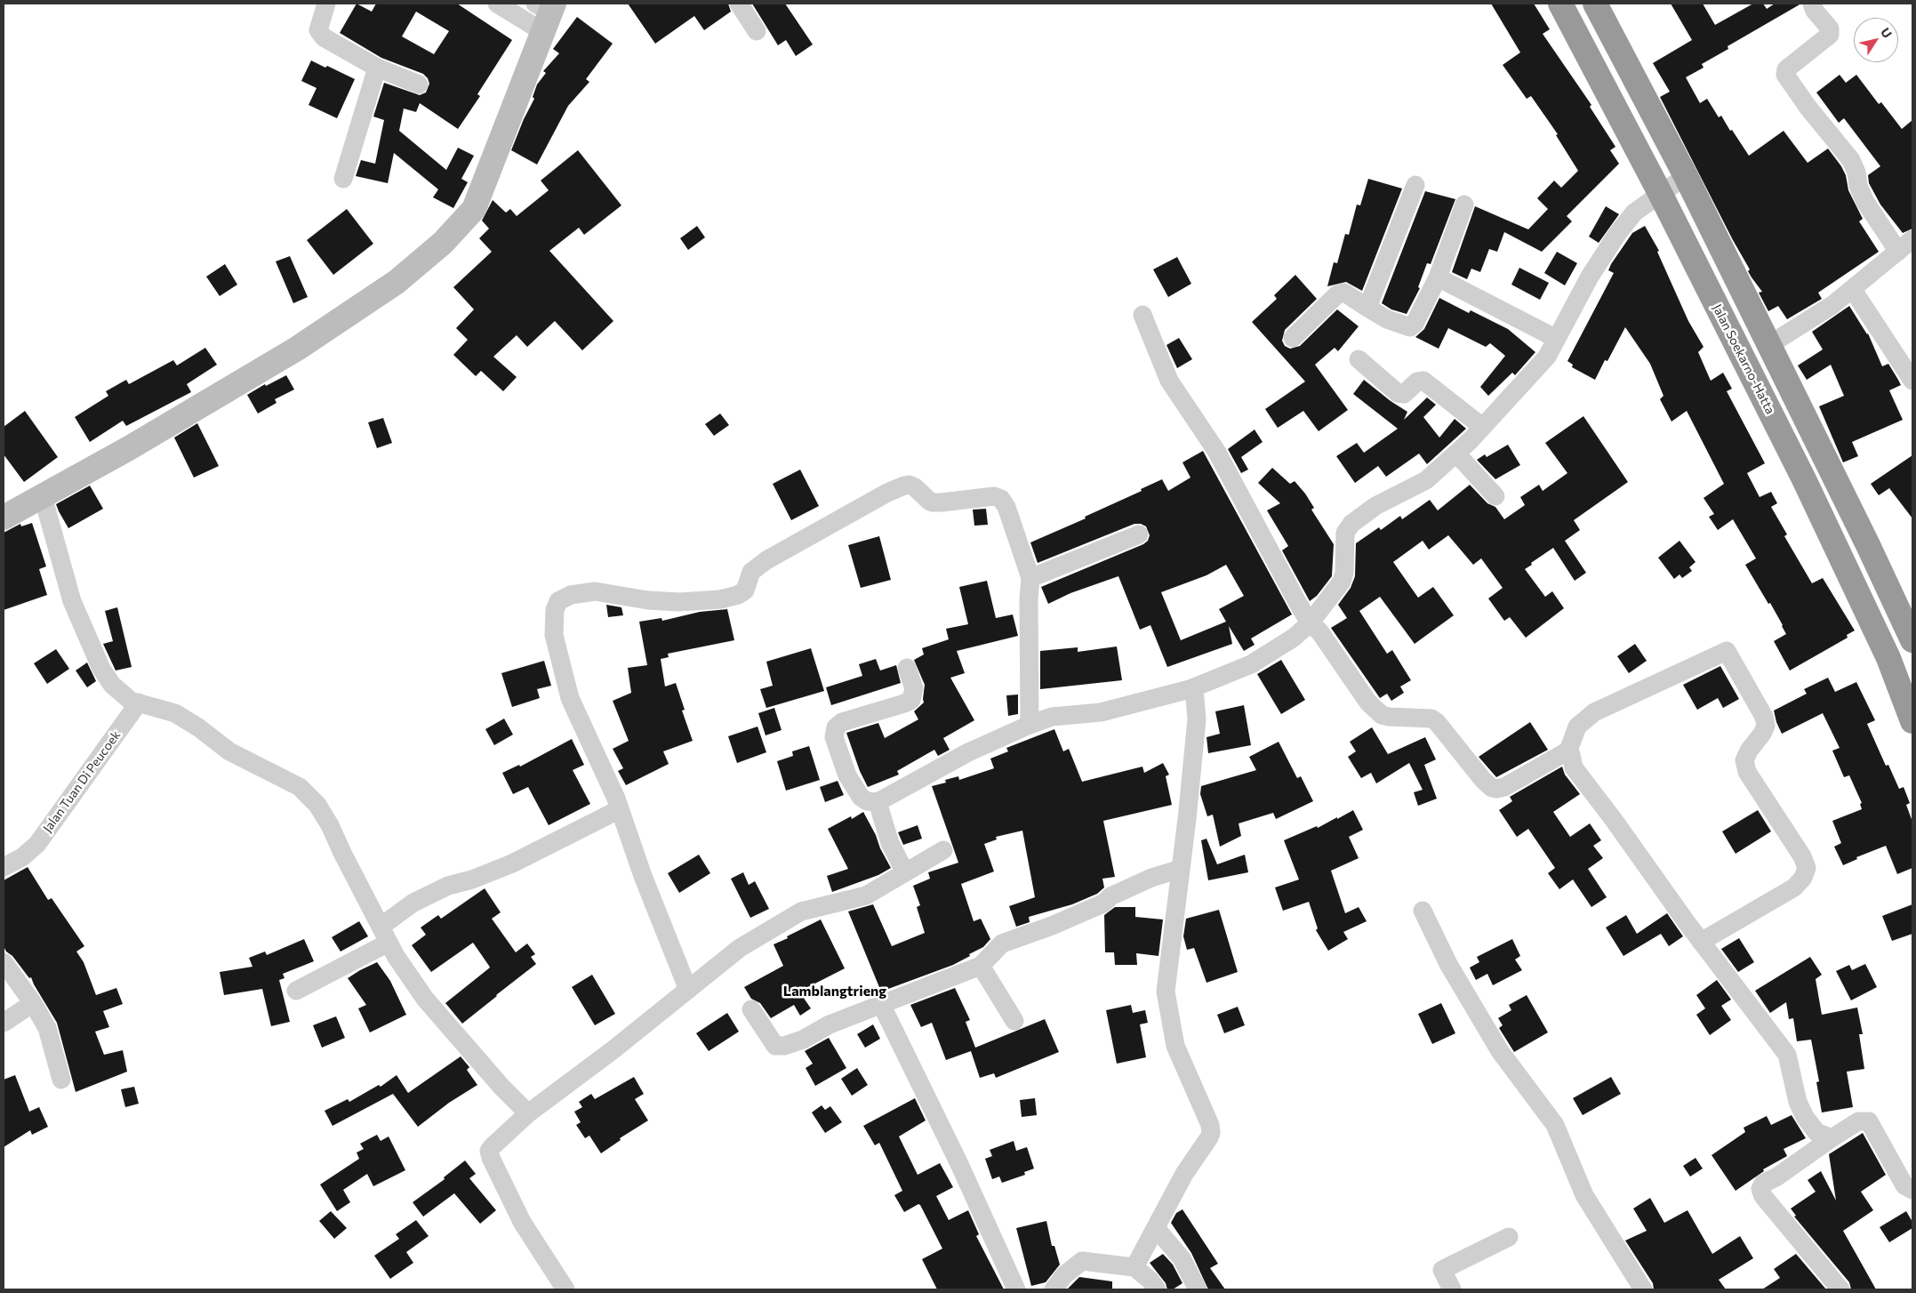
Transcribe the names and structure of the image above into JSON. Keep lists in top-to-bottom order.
{
  "streets": {
    "highway": ["Jalan Soekarno-Hatta"],
    "street": ["Jalan Tuan Di Peucoek"]
  },
  "districts": ["Lamblangtrieng"],
  "north": "top right"
}
